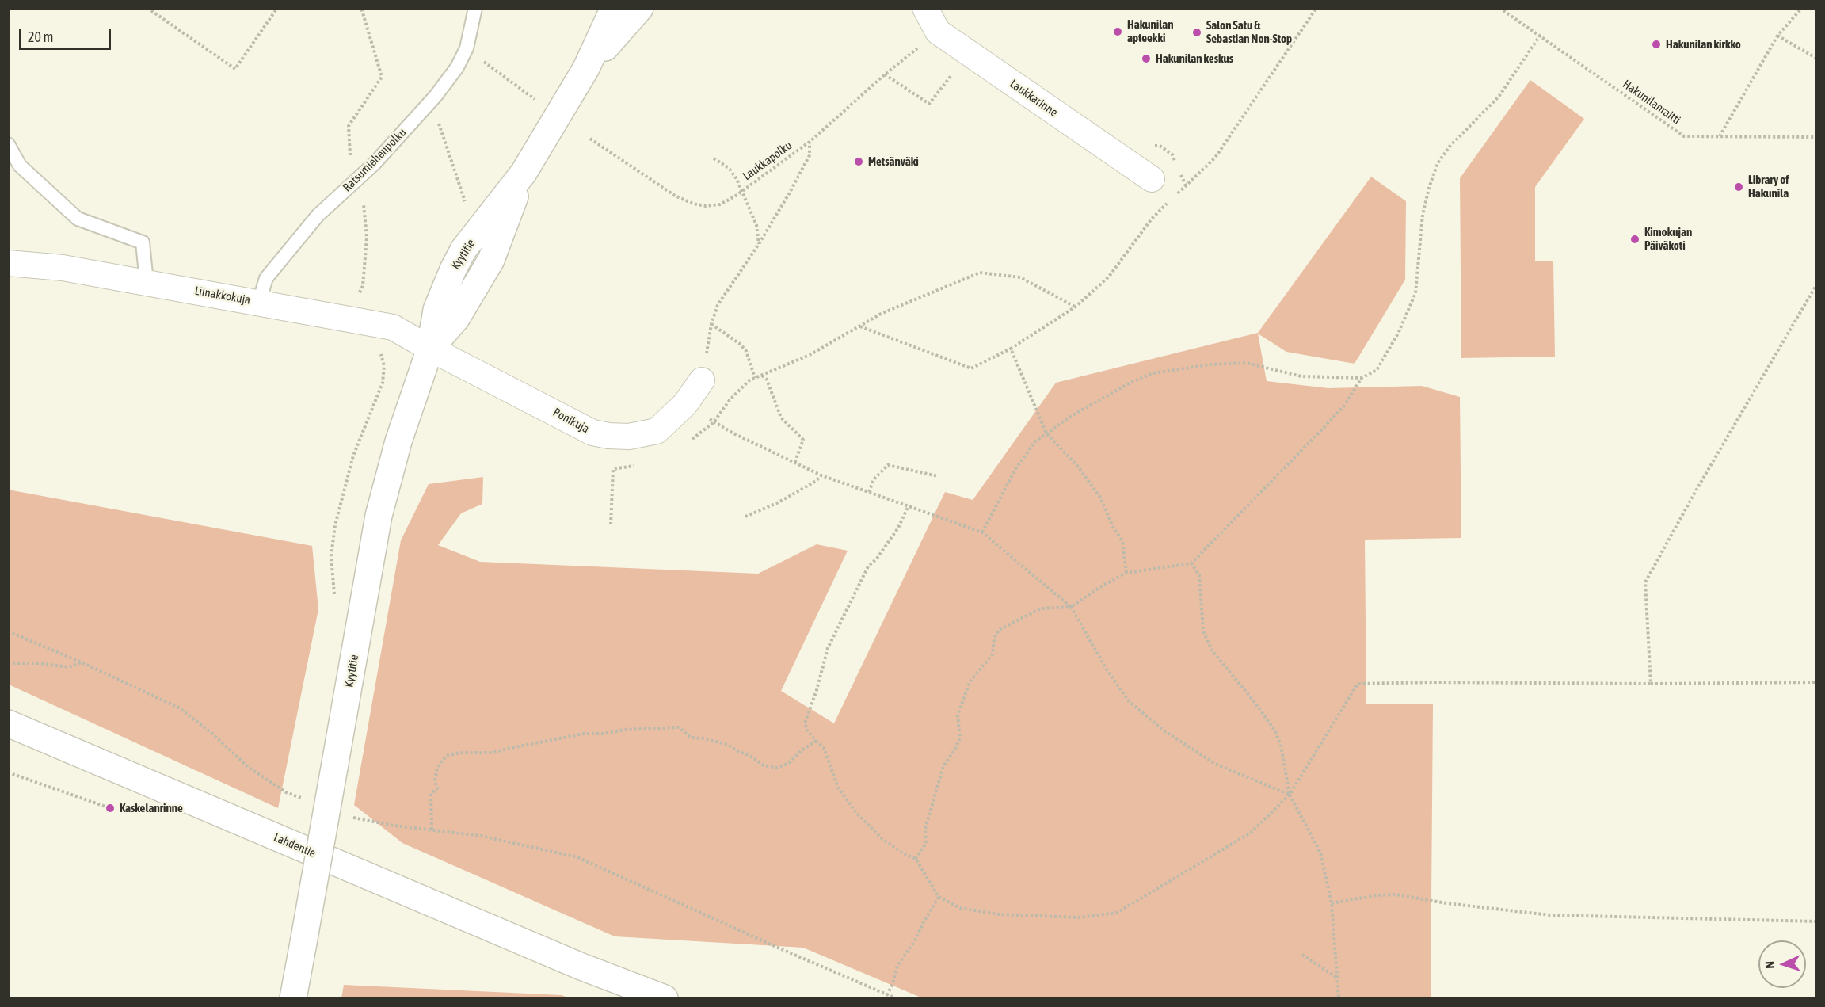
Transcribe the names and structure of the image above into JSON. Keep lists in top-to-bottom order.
{
  "streets": {
    "main road": ["Kyytitie", "Lahdentie"],
    "street": ["Laukkarinne", "Liinakkokuja", "Ponikuja"],
    "lane": ["Ratsumiehenpolku"],
    "path": ["Hakunilanraitti", "Laukkapolku"]
  },
  "crossings": [
    ["Laukkarinne", "Laukkapolku"],
    ["Ratsumiehenpolku", "Liinakkokuja"],
    ["Kyytitie", "Liinakkokuja"],
    ["Kyytitie", "Ponikuja"],
    ["Liinakkokuja", "Ponikuja"]
  ],
  "places": [
    "Hakunilan apteekki",
    "Salon Satu & Sebastian Non-Stop",
    "Hakunilan kirkko",
    "Hakunilan keskus",
    "Metsänväki",
    "Library of Hakunila",
    "Kimokujan Päiväkoti",
    "Kaskelanrinne"
  ],
  "scale_bar": "20 m",
  "north": "left"
}
